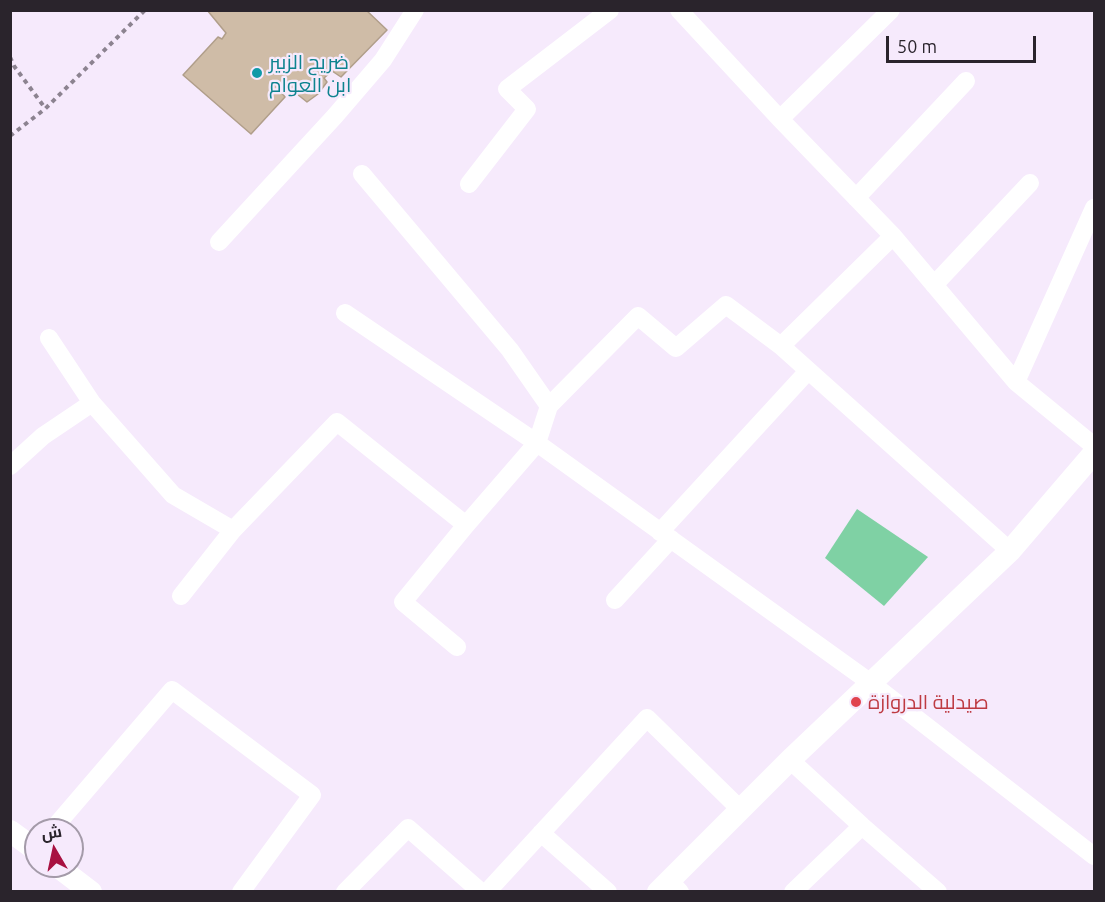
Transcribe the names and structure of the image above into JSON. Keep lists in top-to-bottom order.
{
  "places": ["ضريح الزبير ابن العوام", "صيدلية الدروازة"],
  "scale_bar": "50 m",
  "north": "top"
}
